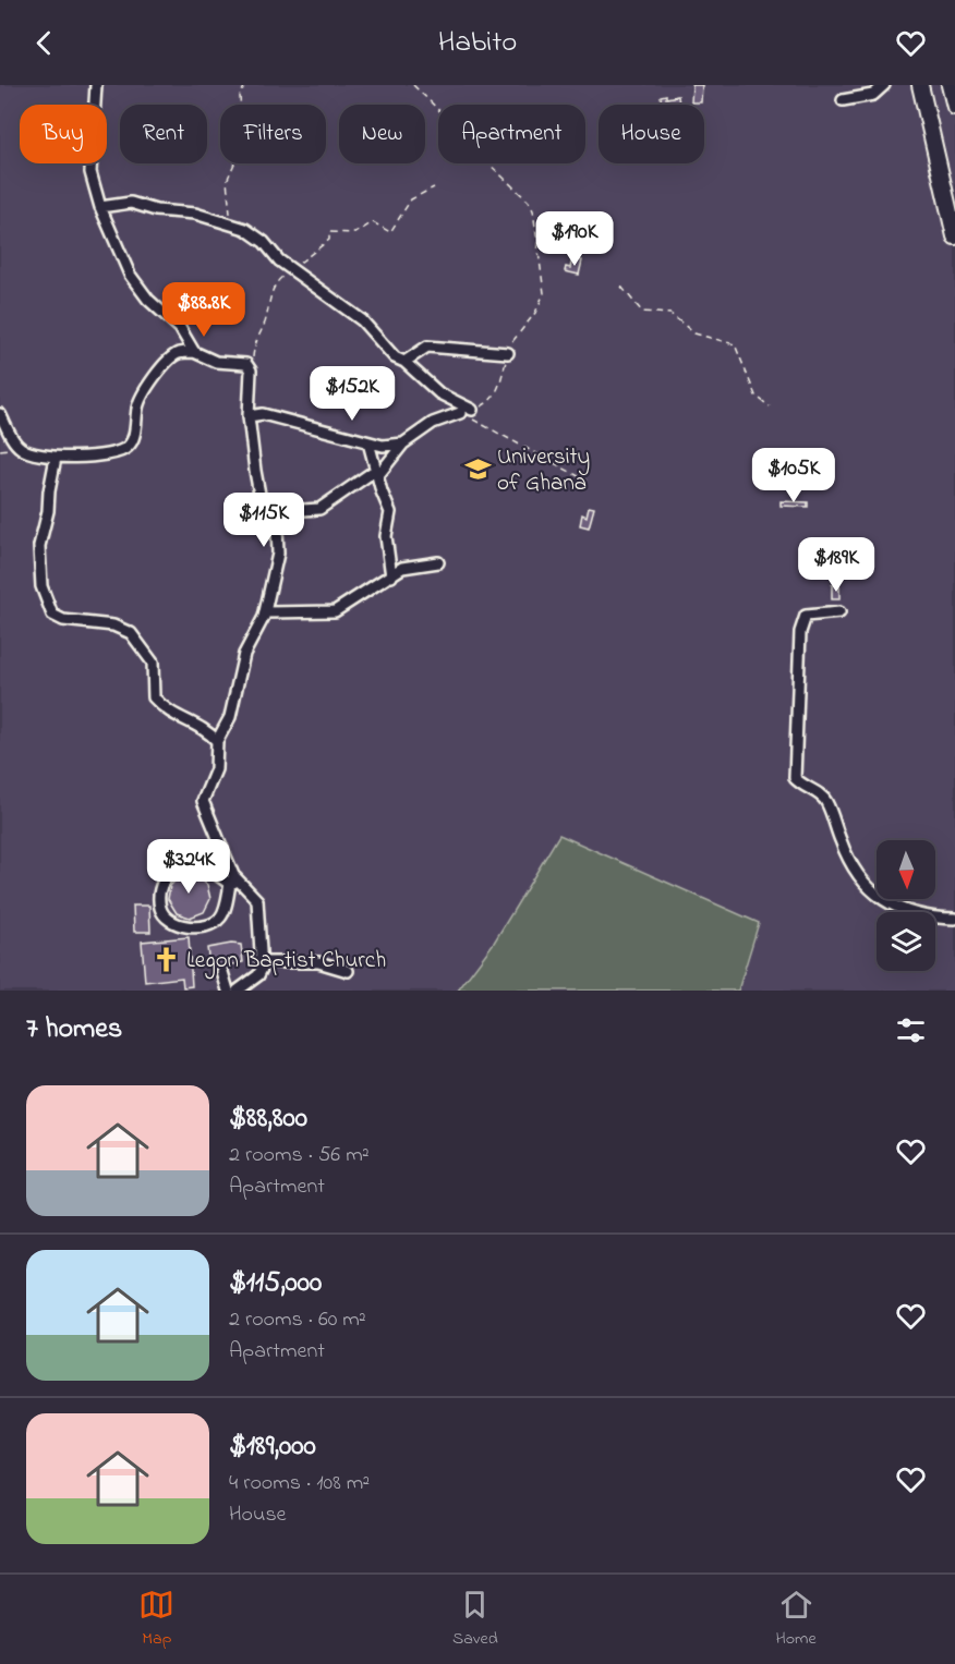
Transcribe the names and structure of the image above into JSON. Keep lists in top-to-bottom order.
{
  "places": {
    "school or university": ["University of Ghana"],
    "church": ["Legon Baptist Church"]
  },
  "north": "bottom",
  "page": {
    "header": "Habito",
    "chip": [
      "Buy",
      "Rent",
      "Filters",
      "New",
      "Apartment",
      "House"
    ],
    "price": [
      "$190K",
      "$88.8K",
      "$152K",
      "$105K",
      "$115K",
      "$189K",
      "$324K"
    ],
    "heading": "7 homes",
    "list": [
      {
        "name": "$88,800",
        "note": "2 rooms · 56 m² · Apartment"
      },
      {
        "name": "$115,000",
        "note": "2 rooms · 60 m² · Apartment"
      },
      {
        "name": "$189,000",
        "note": "4 rooms · 108 m² · House"
      }
    ],
    "tabs": ["Map", "Saved", "Home"]
  }
}
